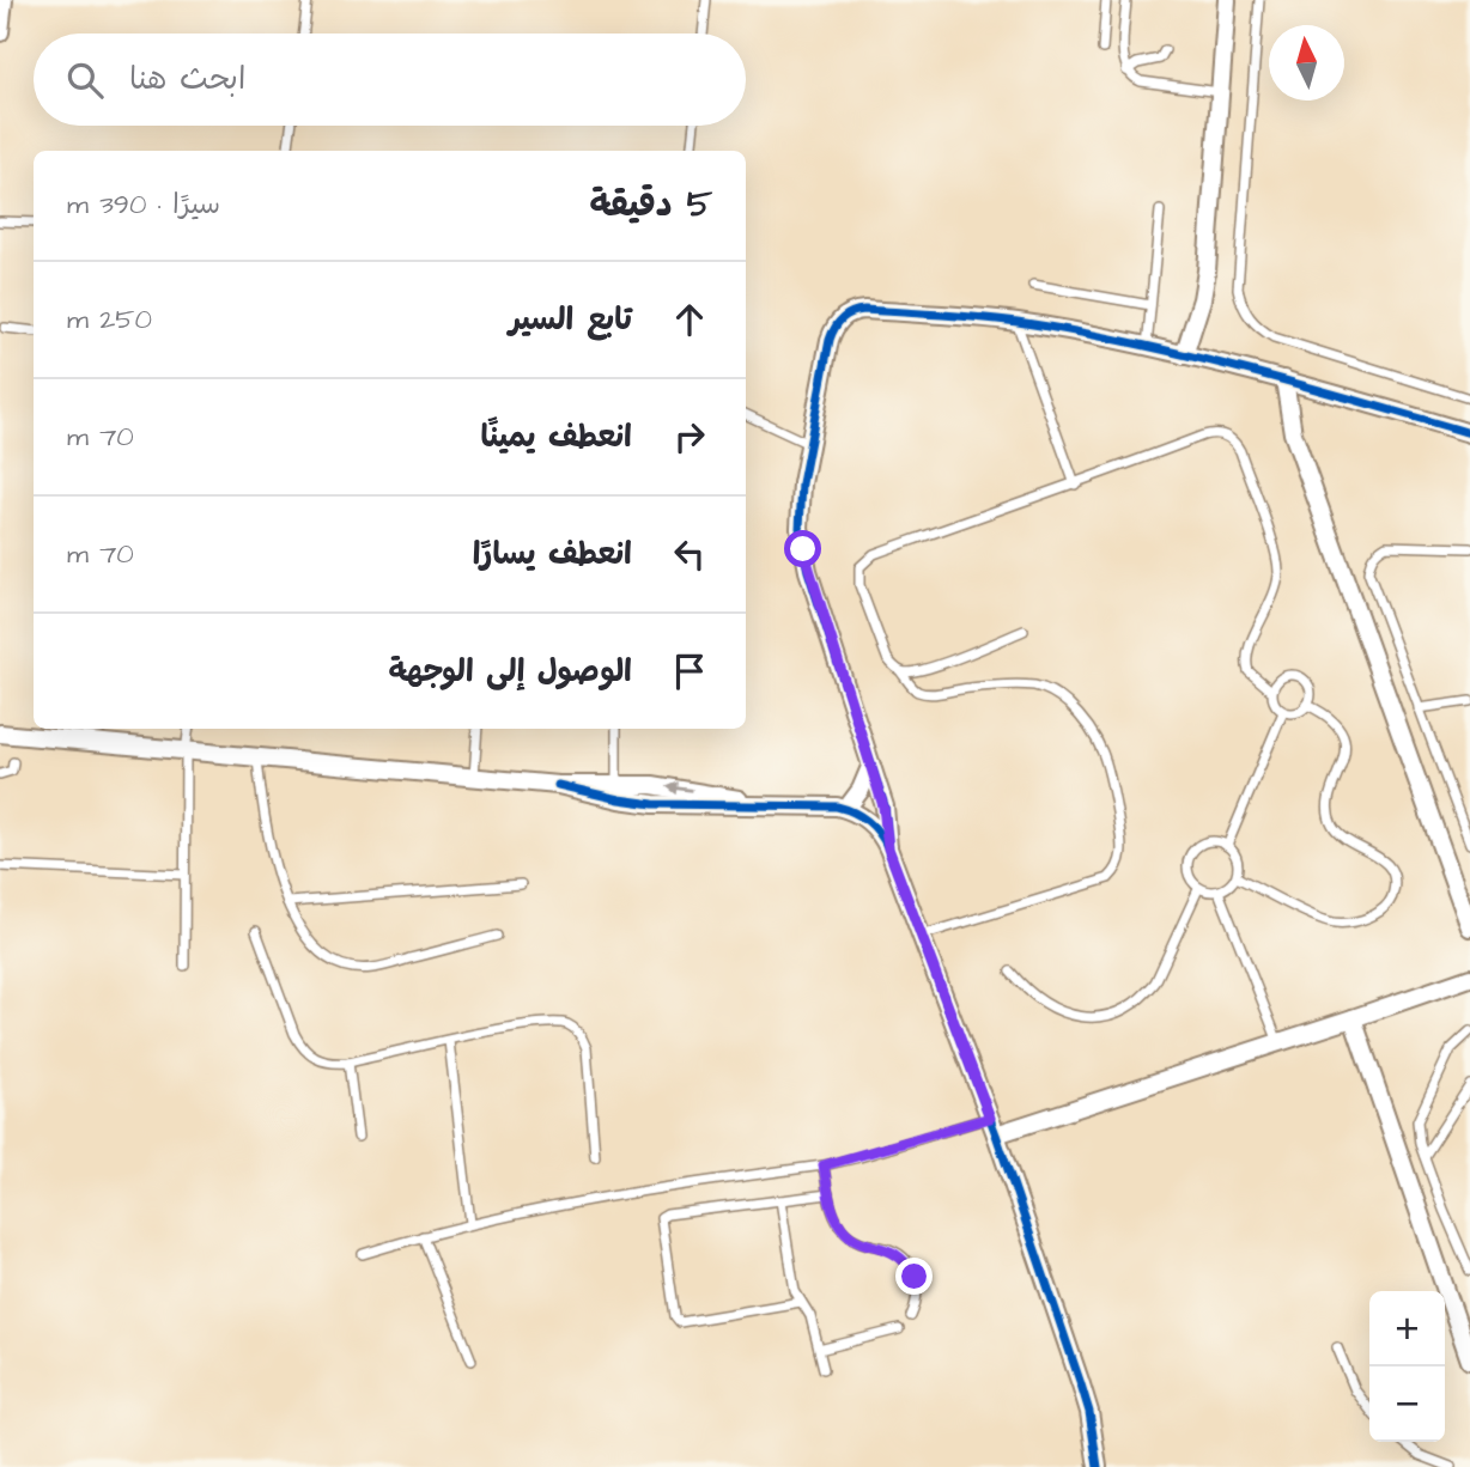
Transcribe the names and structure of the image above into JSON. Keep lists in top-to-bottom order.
{
  "north": "top",
  "page": {
    "search": "ابحث هنا",
    "heading": ["5 دقيقة", "سيرًا · 390 m"],
    "list": [
      ["تابع السير", "250 m"],
      ["انعطف يمينًا", "70 m"],
      ["انعطف يسارًا", "70 m"],
      "الوصول إلى الوجهة"
    ],
    "map_buttons": ["+", "−"]
  }
}
